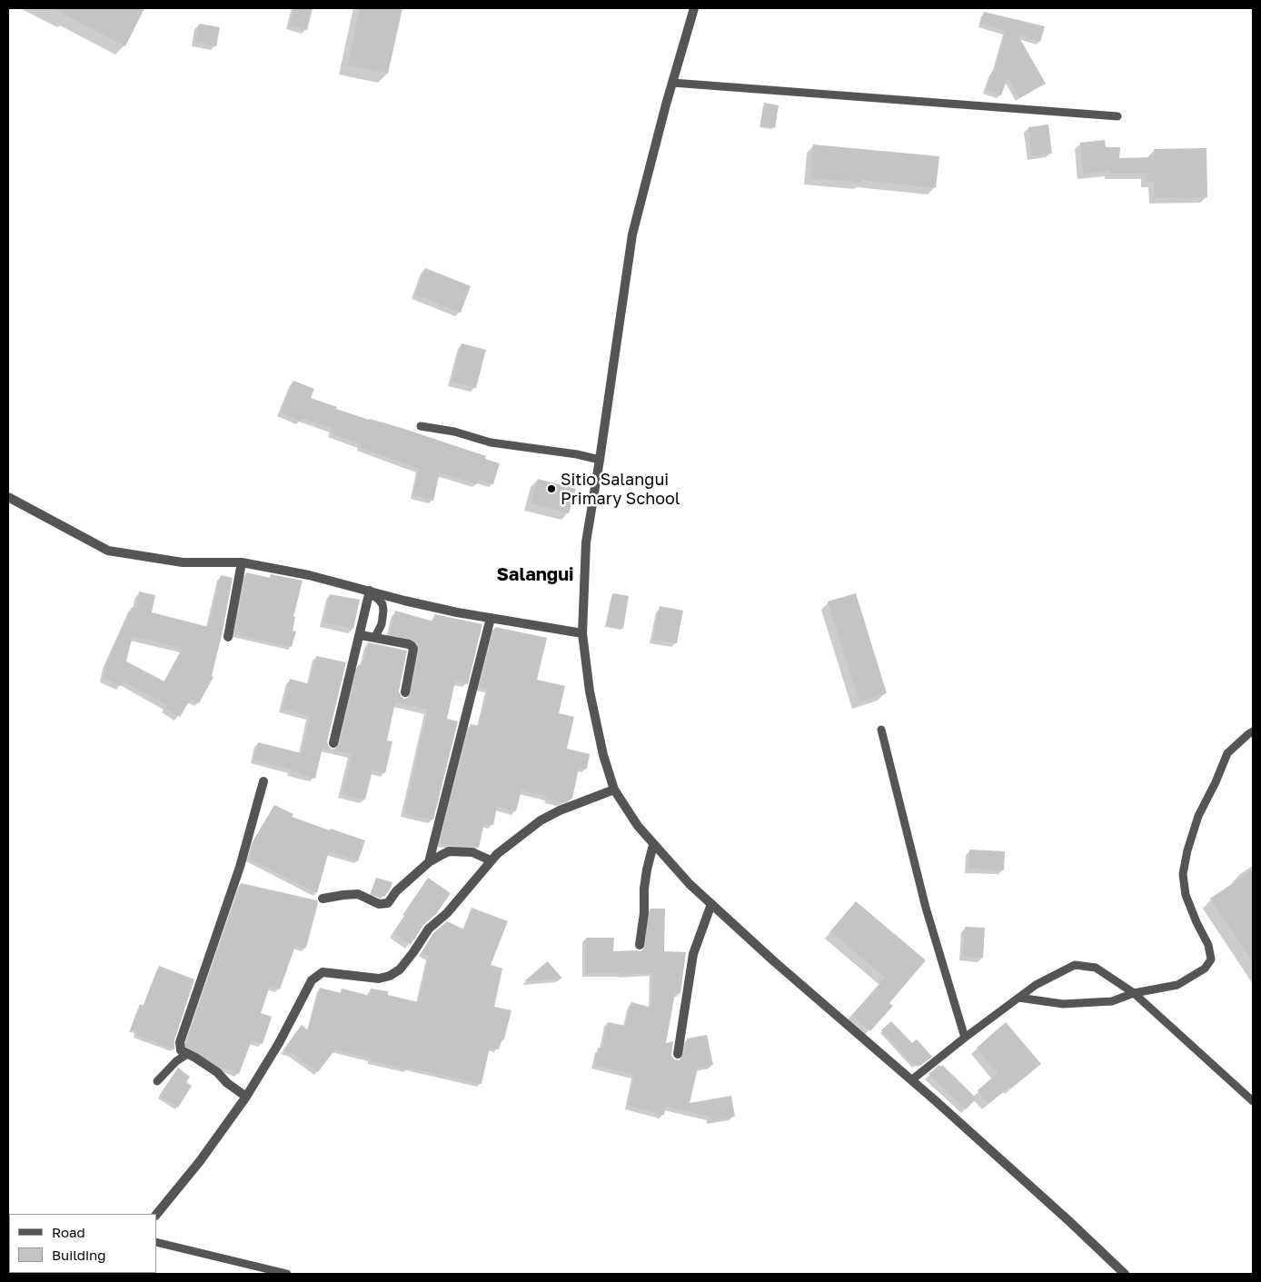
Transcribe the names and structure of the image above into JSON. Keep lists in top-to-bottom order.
{
  "districts": ["Salangui"],
  "places": ["Sitio Salangui Primary School"],
  "legend": ["Road", "Building"]
}
